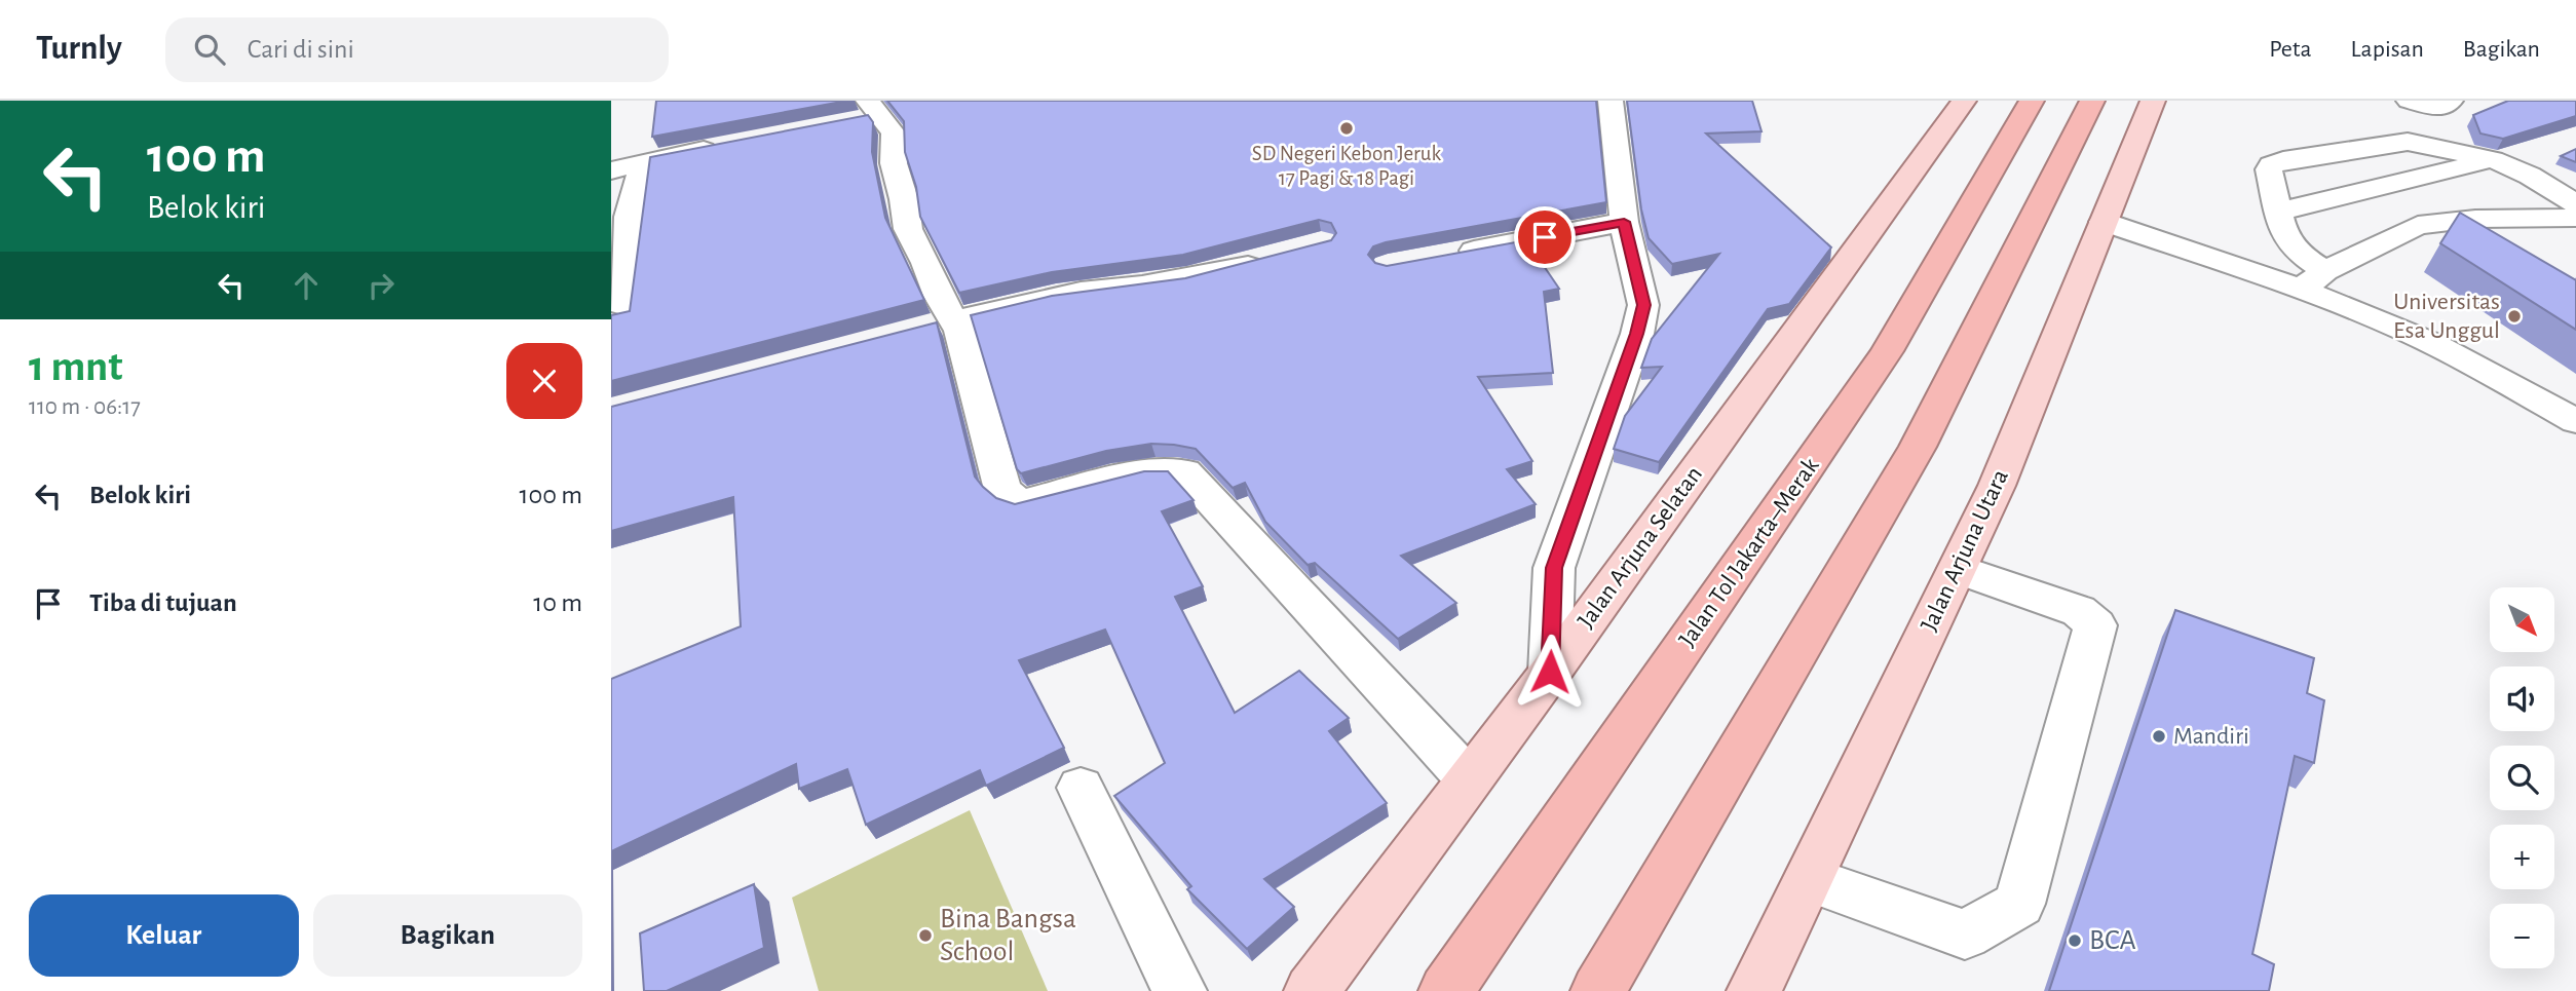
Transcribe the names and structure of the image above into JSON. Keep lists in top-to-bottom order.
{
  "streets": {
    "highway": ["Jalan Tol Jakarta–Merak"],
    "main road": ["Jalan Arjuna Selatan", "Jalan Arjuna Utara"]
  },
  "places": [
    "SD Negeri Kebon Jeruk 17 Pagi & 18 Pagi",
    "Universitas Esa Unggul",
    "Mandiri",
    "Bina Bangsa School",
    "BCA"
  ],
  "north": "bottom right",
  "page": {
    "header": "Turnly",
    "search": "Cari di sini",
    "nav": ["Peta", "Lapisan", "Bagikan"],
    "turn": ["100 m", "Belok kiri"],
    "heading": ["1 mnt", "110 m · 06:17"],
    "list": [
      {
        "name": "Belok kiri",
        "value": "100 m"
      },
      {
        "name": "Tiba di tujuan",
        "value": "10 m"
      }
    ],
    "map_buttons": ["+", "−"],
    "buttons": ["Keluar", "Bagikan"]
  }
}
